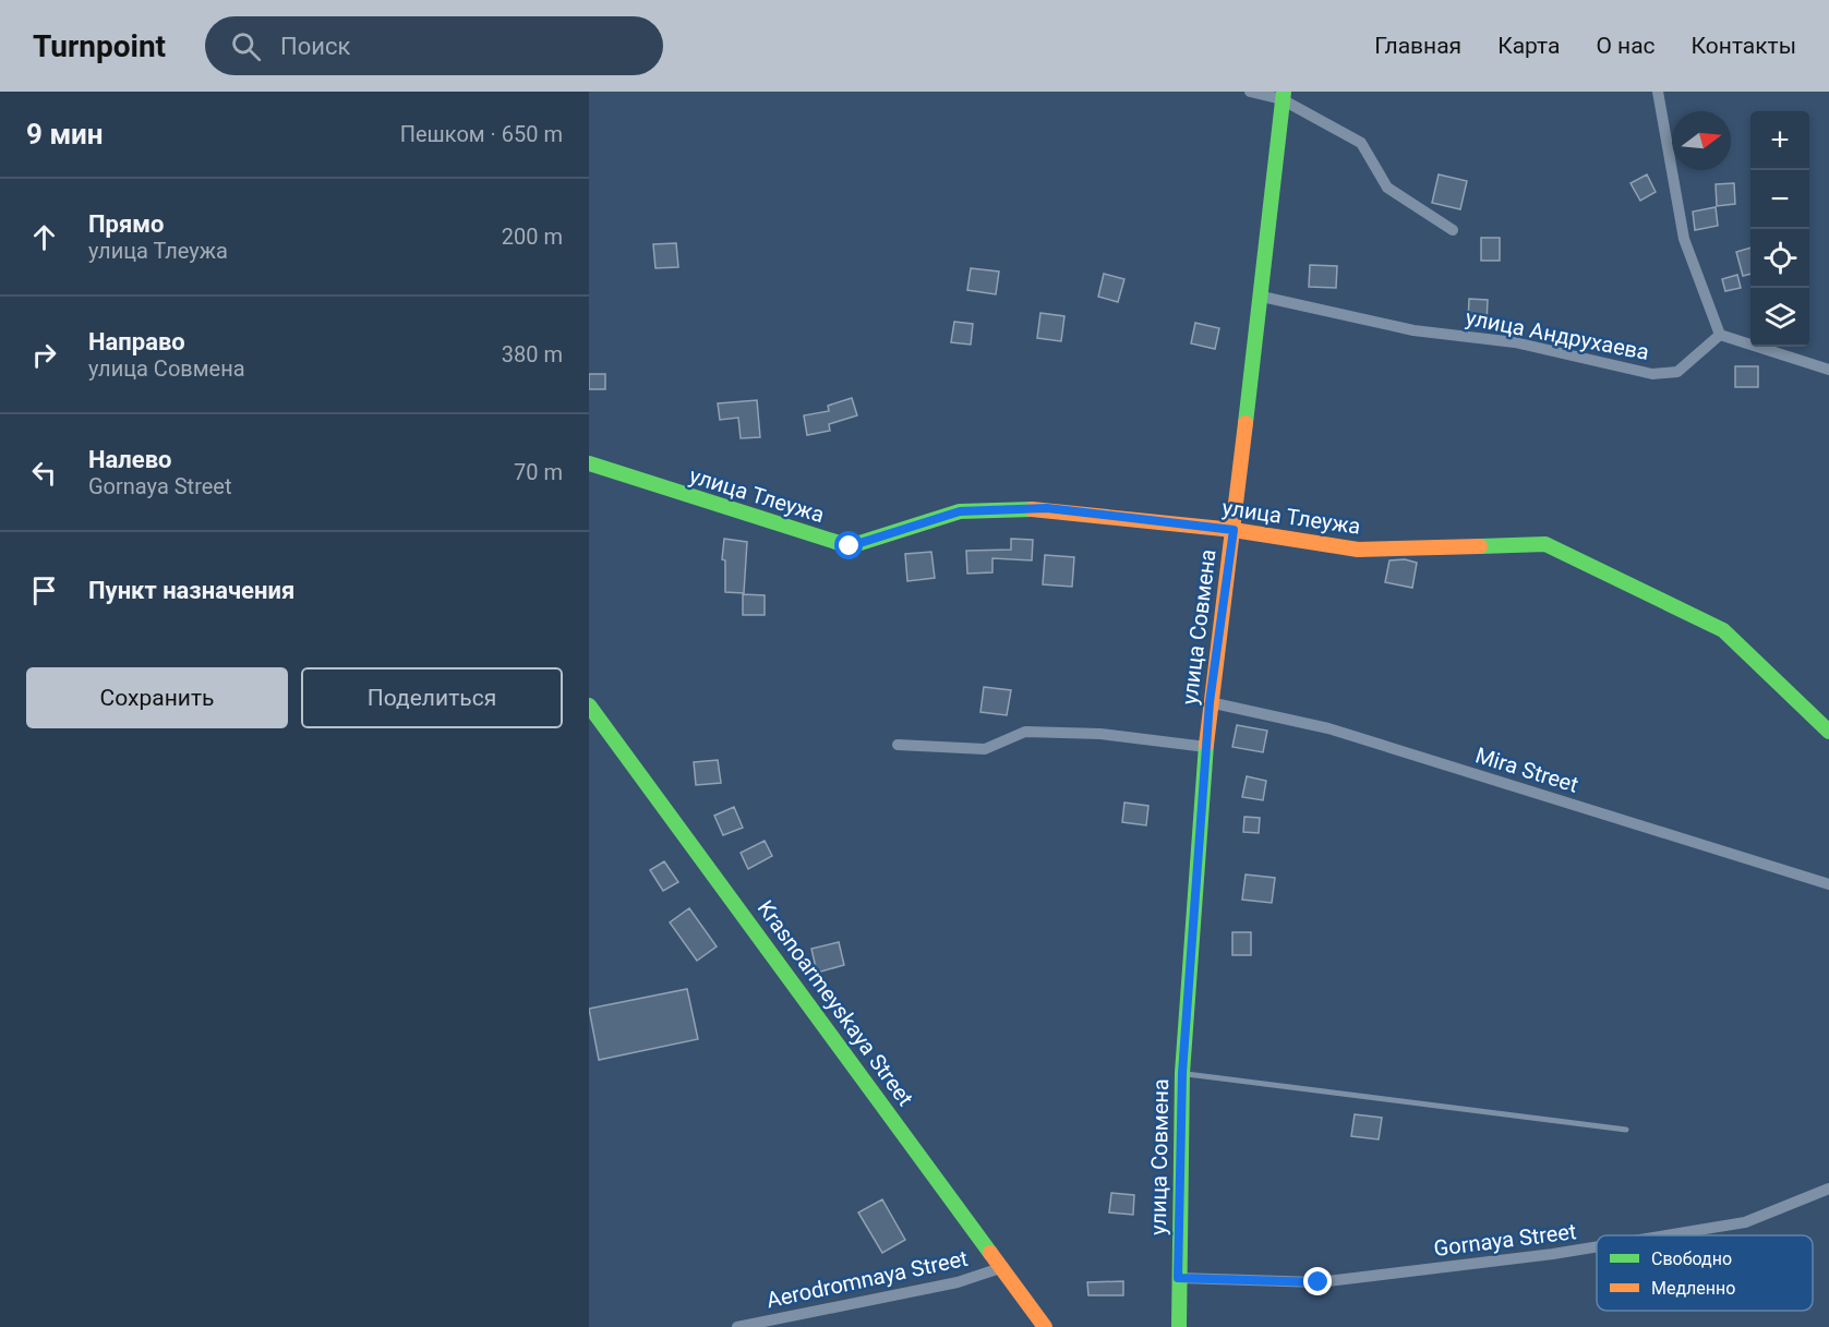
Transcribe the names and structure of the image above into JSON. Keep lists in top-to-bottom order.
{
  "streets": {
    "street": [
      "улица Андрухаева",
      "улица Тлеужа",
      "улица Совмена",
      "Mira Street",
      "Krasnoarmeyskaya Street",
      "Gornaya Street",
      "Aerodromnaya Street"
    ]
  },
  "crossings": [
    ["улица Андрухаева", "улица Совмена"],
    ["улица Тлеужа", "улица Совмена"],
    ["улица Совмена", "Mira Street"],
    ["улица Совмена", "Gornaya Street"],
    ["Krasnoarmeyskaya Street", "Aerodromnaya Street"]
  ],
  "legend": ["Свободно", "Медленно"],
  "north": "right",
  "page": {
    "header": "Turnpoint",
    "search": "Поиск",
    "nav": [
      "Главная",
      "Карта",
      "О нас",
      "Контакты"
    ],
    "heading": ["9 мин", "Пешком · 650 m"],
    "map_buttons": ["+", "−"],
    "list": [
      ["Прямо", "улица Тлеужа", "200 m"],
      ["Направо", "улица Совмена", "380 m"],
      ["Налево", "Gornaya Street", "70 m"],
      "Пункт назначения"
    ],
    "buttons": ["Сохранить", "Поделиться"]
  }
}
